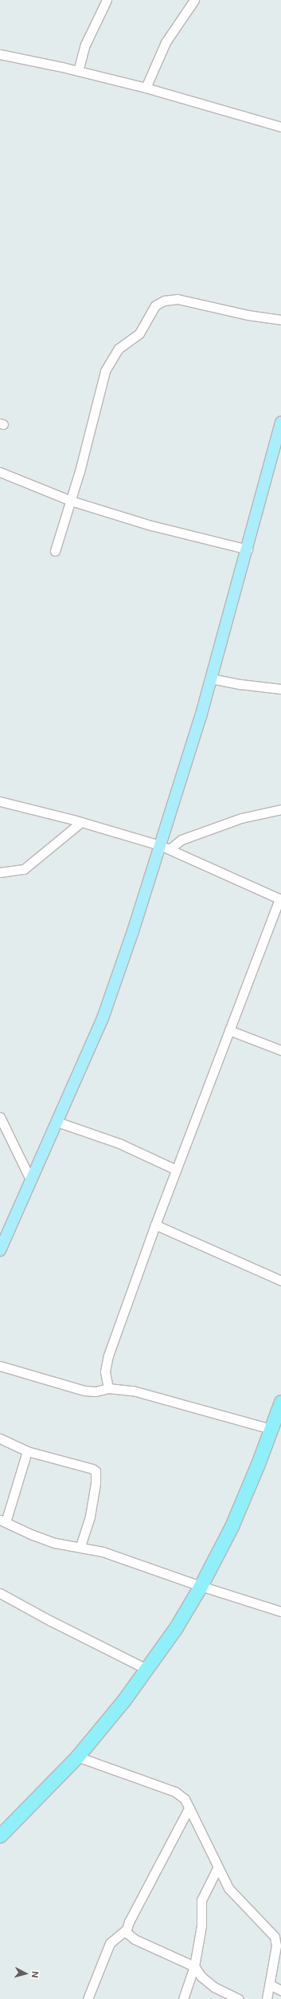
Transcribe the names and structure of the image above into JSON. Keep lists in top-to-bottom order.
{
  "north": "right"
}
